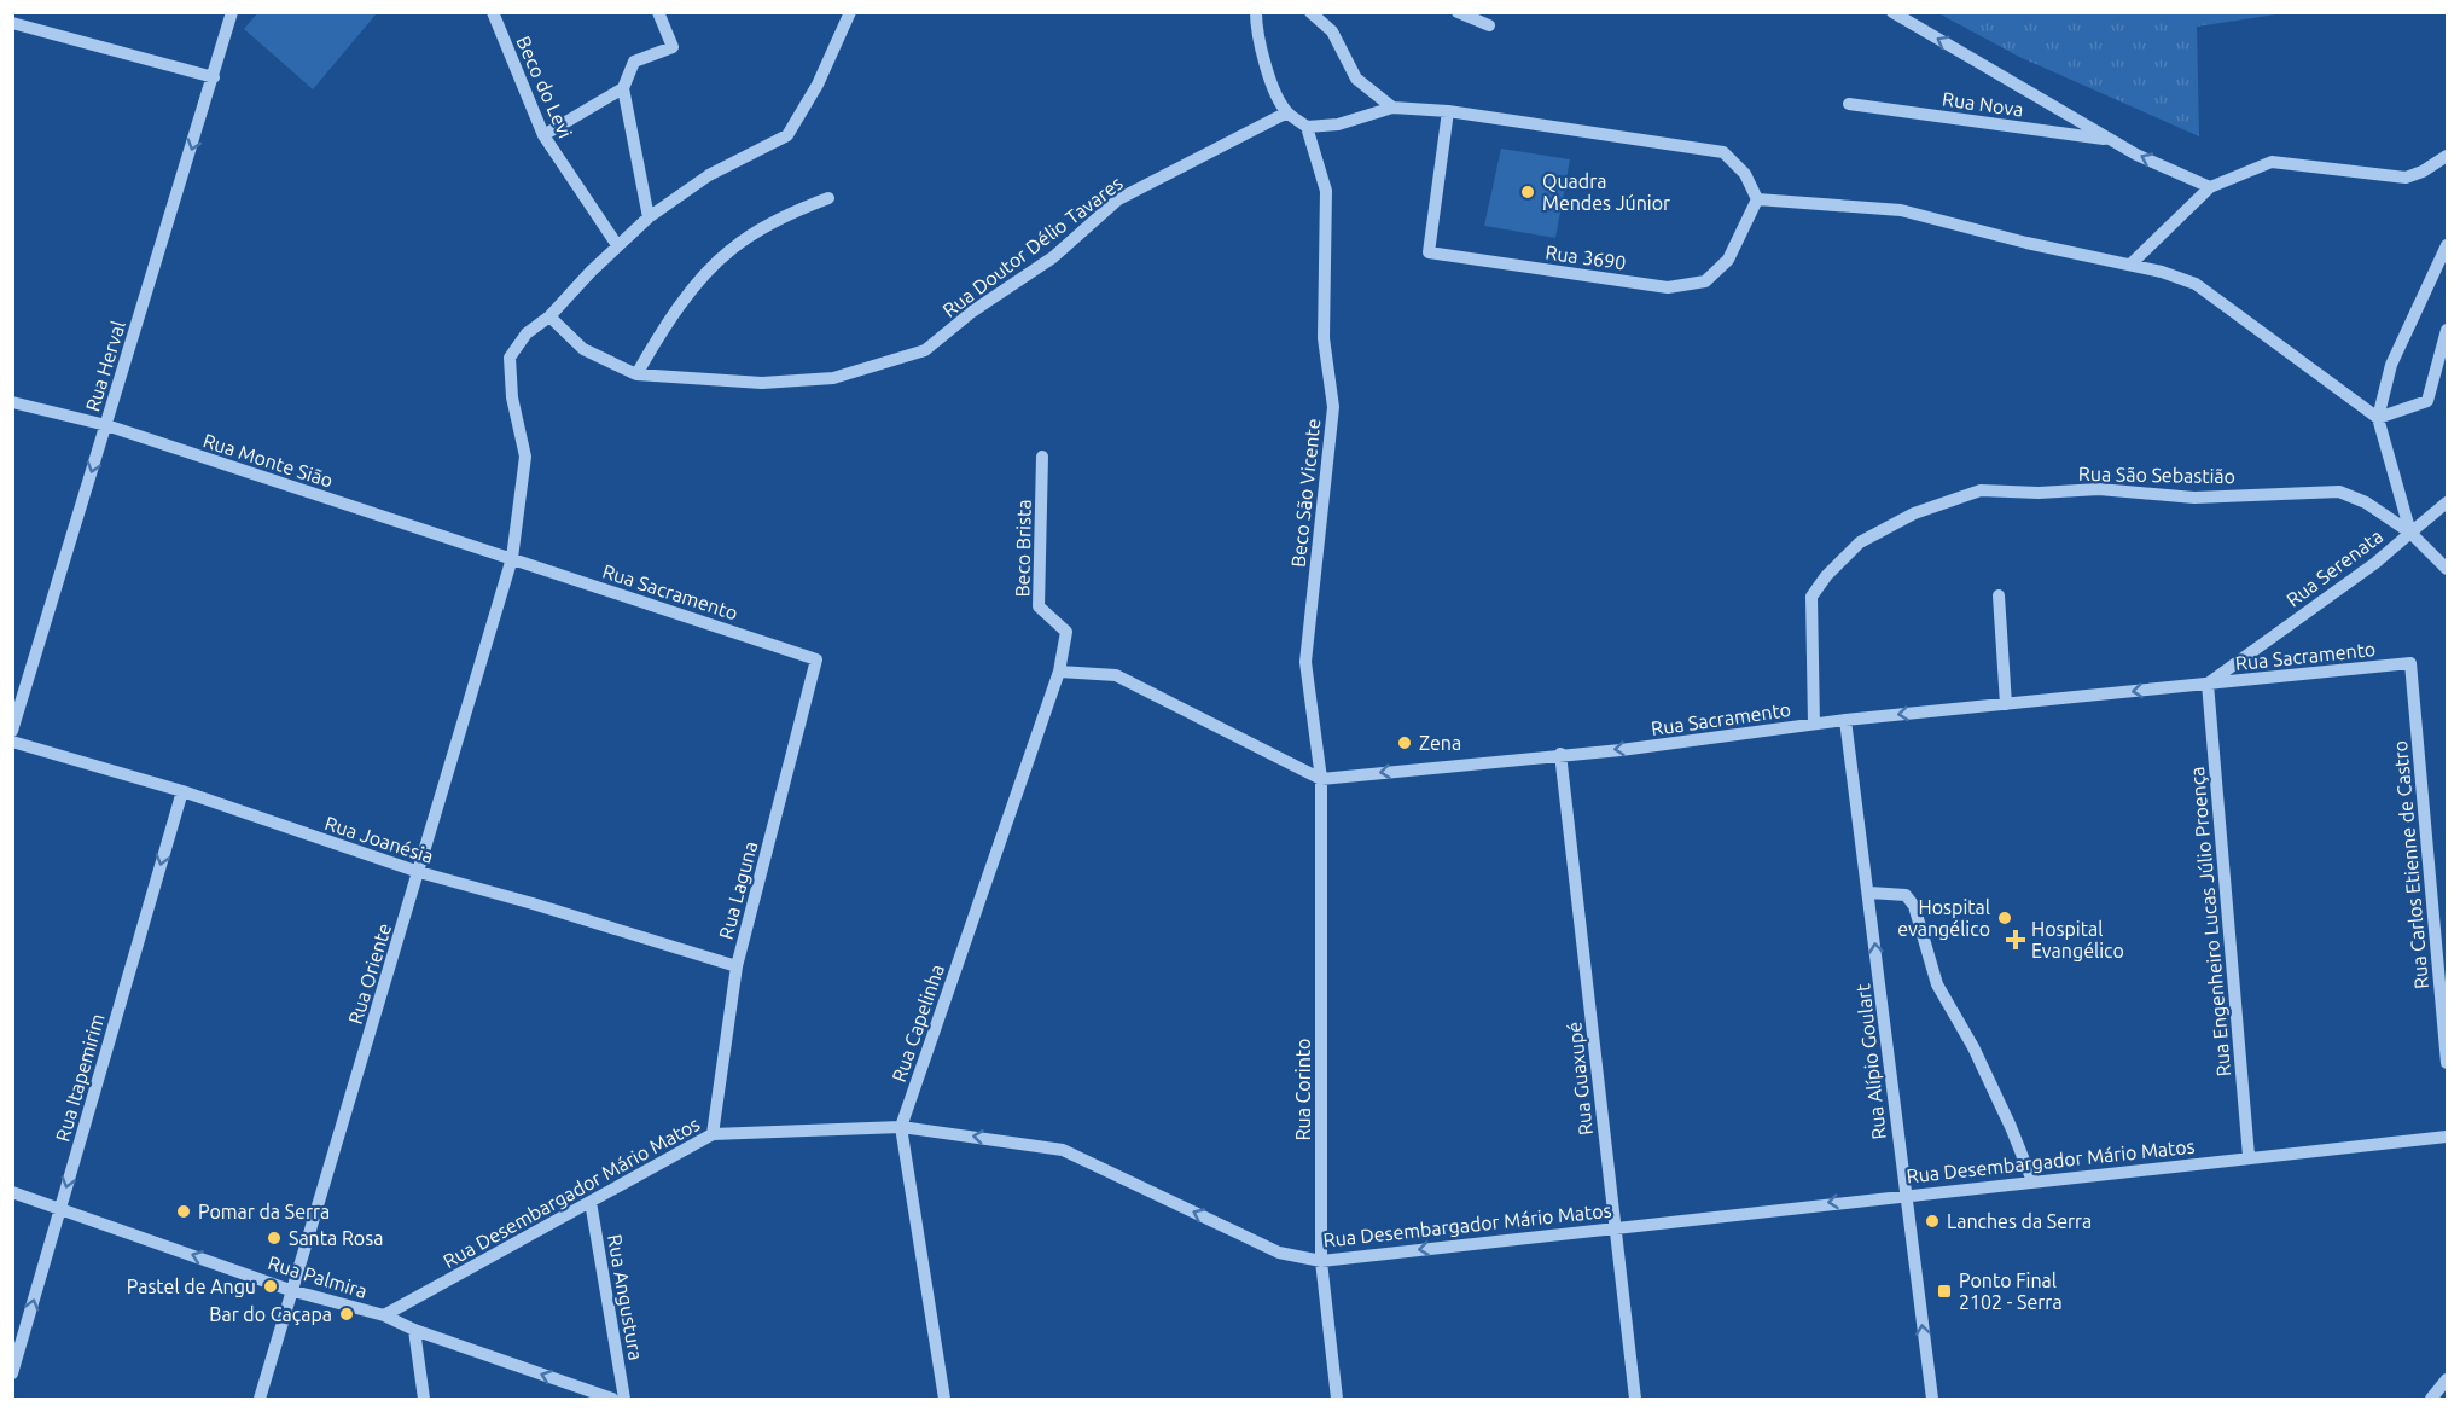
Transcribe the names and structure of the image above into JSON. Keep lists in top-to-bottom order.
{
  "streets": {
    "street": [
      "Beco do Levi",
      "Rua Nova",
      "Rua Doutor Délio Tavares",
      "Rua 3690",
      "Rua Herval",
      "Rua Monte Sião",
      "Rua São Sebastião",
      "Beco São Vicente",
      "Beco Brista",
      "Rua Serenata",
      "Rua Sacramento",
      "Rua Joanésia",
      "Rua Carlos Etienne de Castro",
      "Rua Laguna",
      "Rua Engenheiro Lucas Júlio Proença",
      "Rua Oriente",
      "Rua Capelinha",
      "Rua Alípio Goulart",
      "Rua Itapemirim",
      "Rua Guaxupé",
      "Rua Corinto",
      "Rua Desembargador Mário Matos",
      "Rua Palmira",
      "Rua Angustura"
    ]
  },
  "crossings": [
    ["Rua Doutor Délio Tavares", "Rua Oriente"],
    ["Rua Herval", "Rua Monte Sião"],
    ["Rua Monte Sião", "Rua Sacramento"],
    ["Rua Monte Sião", "Rua Oriente"],
    ["Rua São Sebastião", "Rua Serenata"],
    ["Rua São Sebastião", "Rua Sacramento"],
    ["Beco São Vicente", "Rua Sacramento"],
    ["Beco São Vicente", "Rua Corinto"],
    ["Beco Brista", "Rua Capelinha"],
    ["Rua Serenata", "Rua Sacramento"],
    ["Rua Serenata", "Rua Engenheiro Lucas Júlio Proença"],
    ["Rua Sacramento", "Rua Carlos Etienne de Castro"],
    ["Rua Sacramento", "Rua Laguna"],
    ["Rua Sacramento", "Rua Engenheiro Lucas Júlio Proença"],
    ["Rua Sacramento", "Rua Oriente"],
    ["Rua Sacramento", "Rua Alípio Goulart"],
    ["Rua Sacramento", "Rua Guaxupé"],
    ["Rua Sacramento", "Rua Corinto"],
    ["Rua Joanésia", "Rua Laguna"],
    ["Rua Joanésia", "Rua Oriente"],
    ["Rua Joanésia", "Rua Itapemirim"],
    ["Rua Laguna", "Rua Desembargador Mário Matos"],
    ["Rua Engenheiro Lucas Júlio Proença", "Rua Desembargador Mário Matos"],
    ["Rua Oriente", "Rua Palmira"],
    ["Rua Capelinha", "Rua Desembargador Mário Matos"],
    ["Rua Alípio Goulart", "Rua Desembargador Mário Matos"],
    ["Rua Itapemirim", "Rua Palmira"],
    ["Rua Guaxupé", "Rua Desembargador Mário Matos"],
    ["Rua Corinto", "Rua Desembargador Mário Matos"],
    ["Rua Desembargador Mário Matos", "Rua Palmira"],
    ["Rua Desembargador Mário Matos", "Rua Angustura"]
  ],
  "one_way": [
    "Rua Herval",
    "Rua Sacramento",
    "Rua Alípio Goulart",
    "Rua Desembargador Mário Matos",
    "Rua Palmira"
  ],
  "places": {
    "other": [
      "Quadra Mendes Júnior",
      "Zena",
      "Hospital evangélico",
      "Pomar da Serra",
      "Lanches da Serra",
      "Santa Rosa",
      "Pastel de Angu",
      "Bar do Caçapa"
    ],
    "health": ["Hospital Evangélico"],
    "transit": ["Ponto Final 2102 - Serra"]
  }
}
